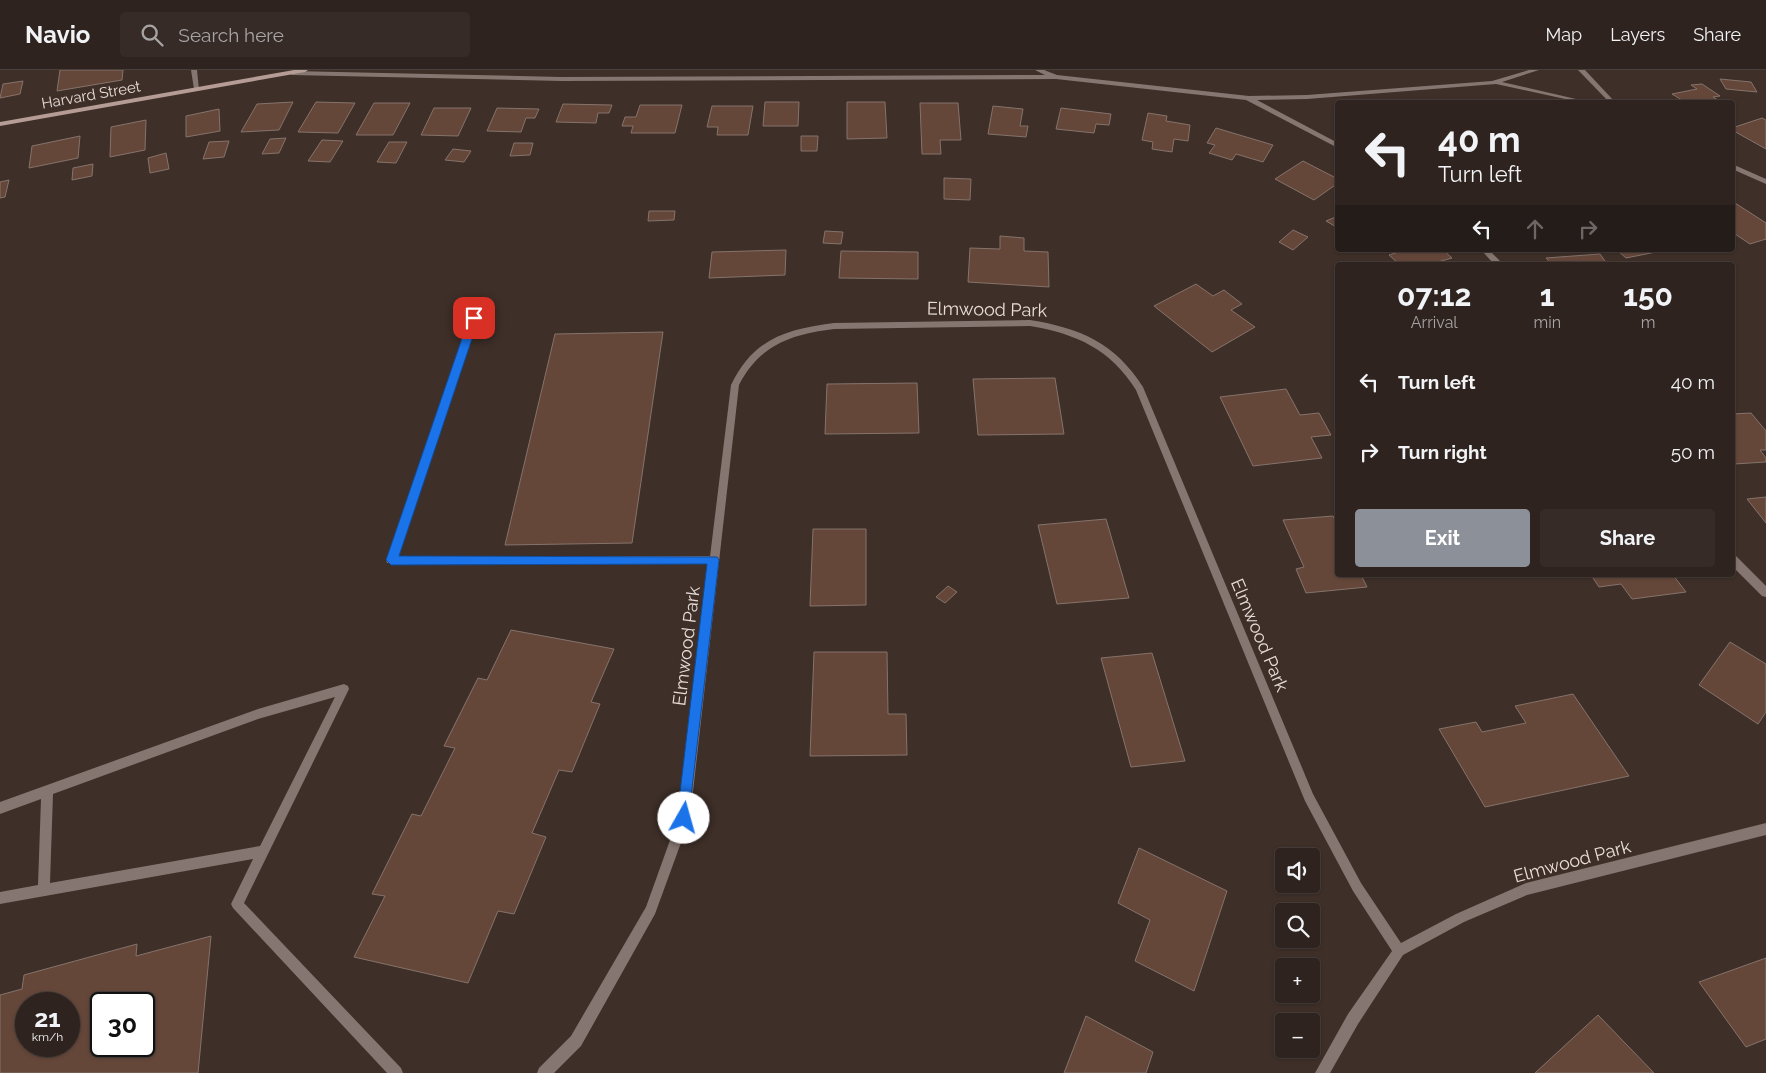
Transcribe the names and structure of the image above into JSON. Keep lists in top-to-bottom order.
{
  "streets": {
    "street": ["Harvard Street", "Elmwood Park"]
  },
  "page": {
    "header": "Navio",
    "search": "Search here",
    "nav": ["Map", "Layers", "Share"],
    "turn": ["40 m", "Turn left"],
    "eta": [
      "07:12",
      "Arrival",
      "1",
      "min",
      "150",
      "m"
    ],
    "list": [
      {
        "name": "Turn left",
        "value": "40 m"
      },
      {
        "name": "Turn right",
        "value": "50 m"
      }
    ],
    "buttons": ["Exit", "Share"],
    "map_buttons": ["+", "−"],
    "speed": "21 km/h",
    "limit": "30"
  }
}
